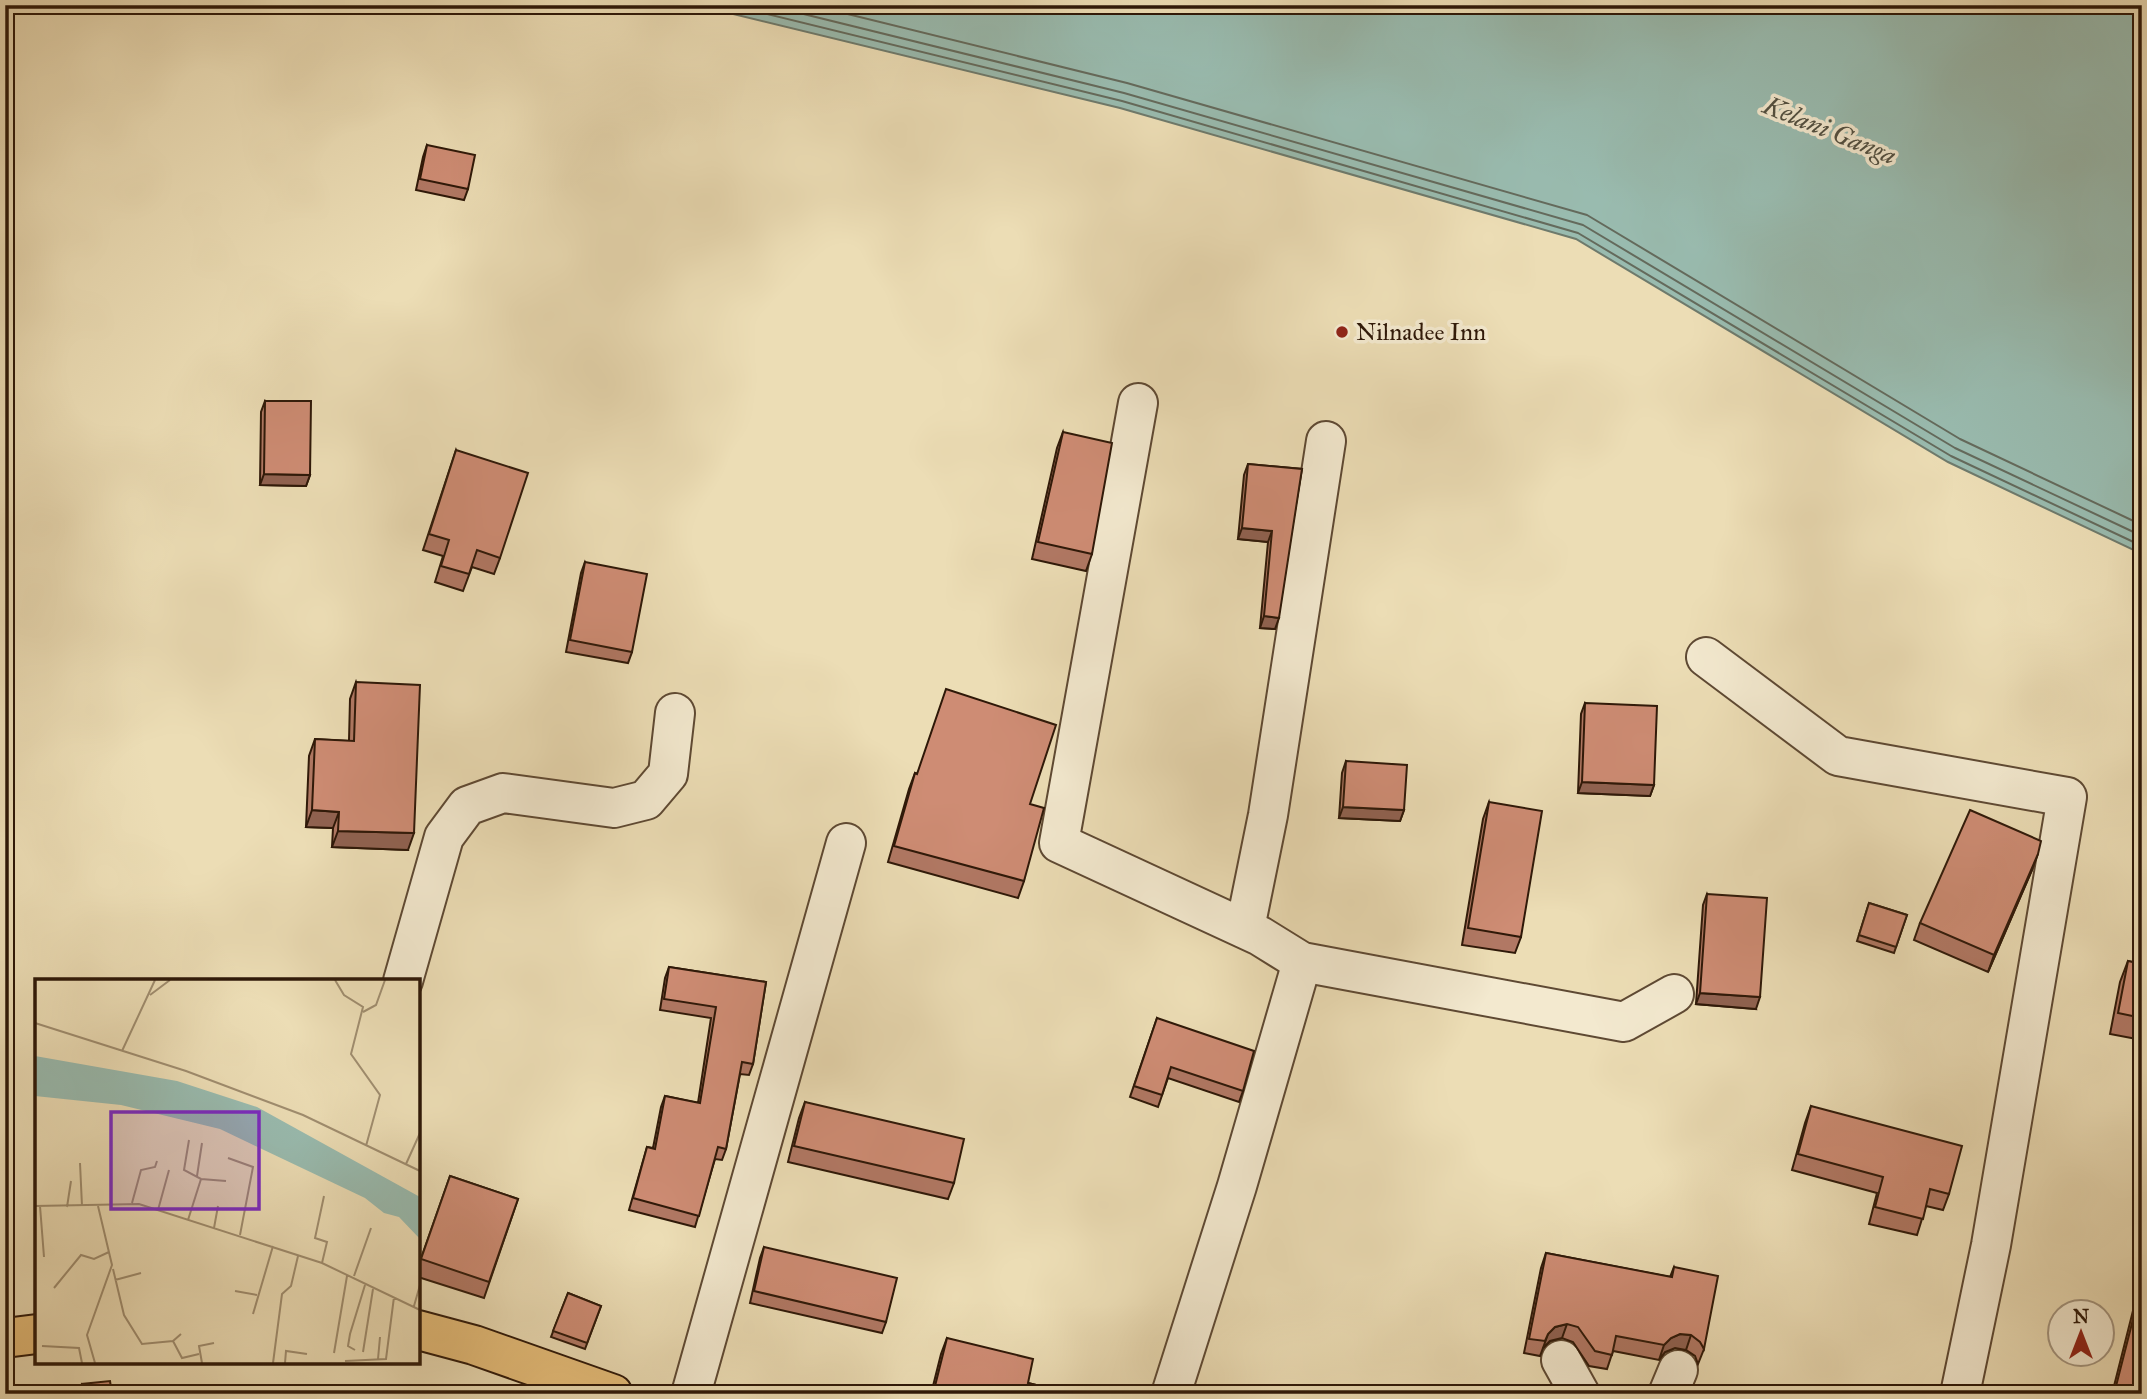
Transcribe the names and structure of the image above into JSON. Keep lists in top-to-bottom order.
{
  "water": ["Kelani Ganga"],
  "places": ["Nilnadee Inn"],
  "north": "top"
}
